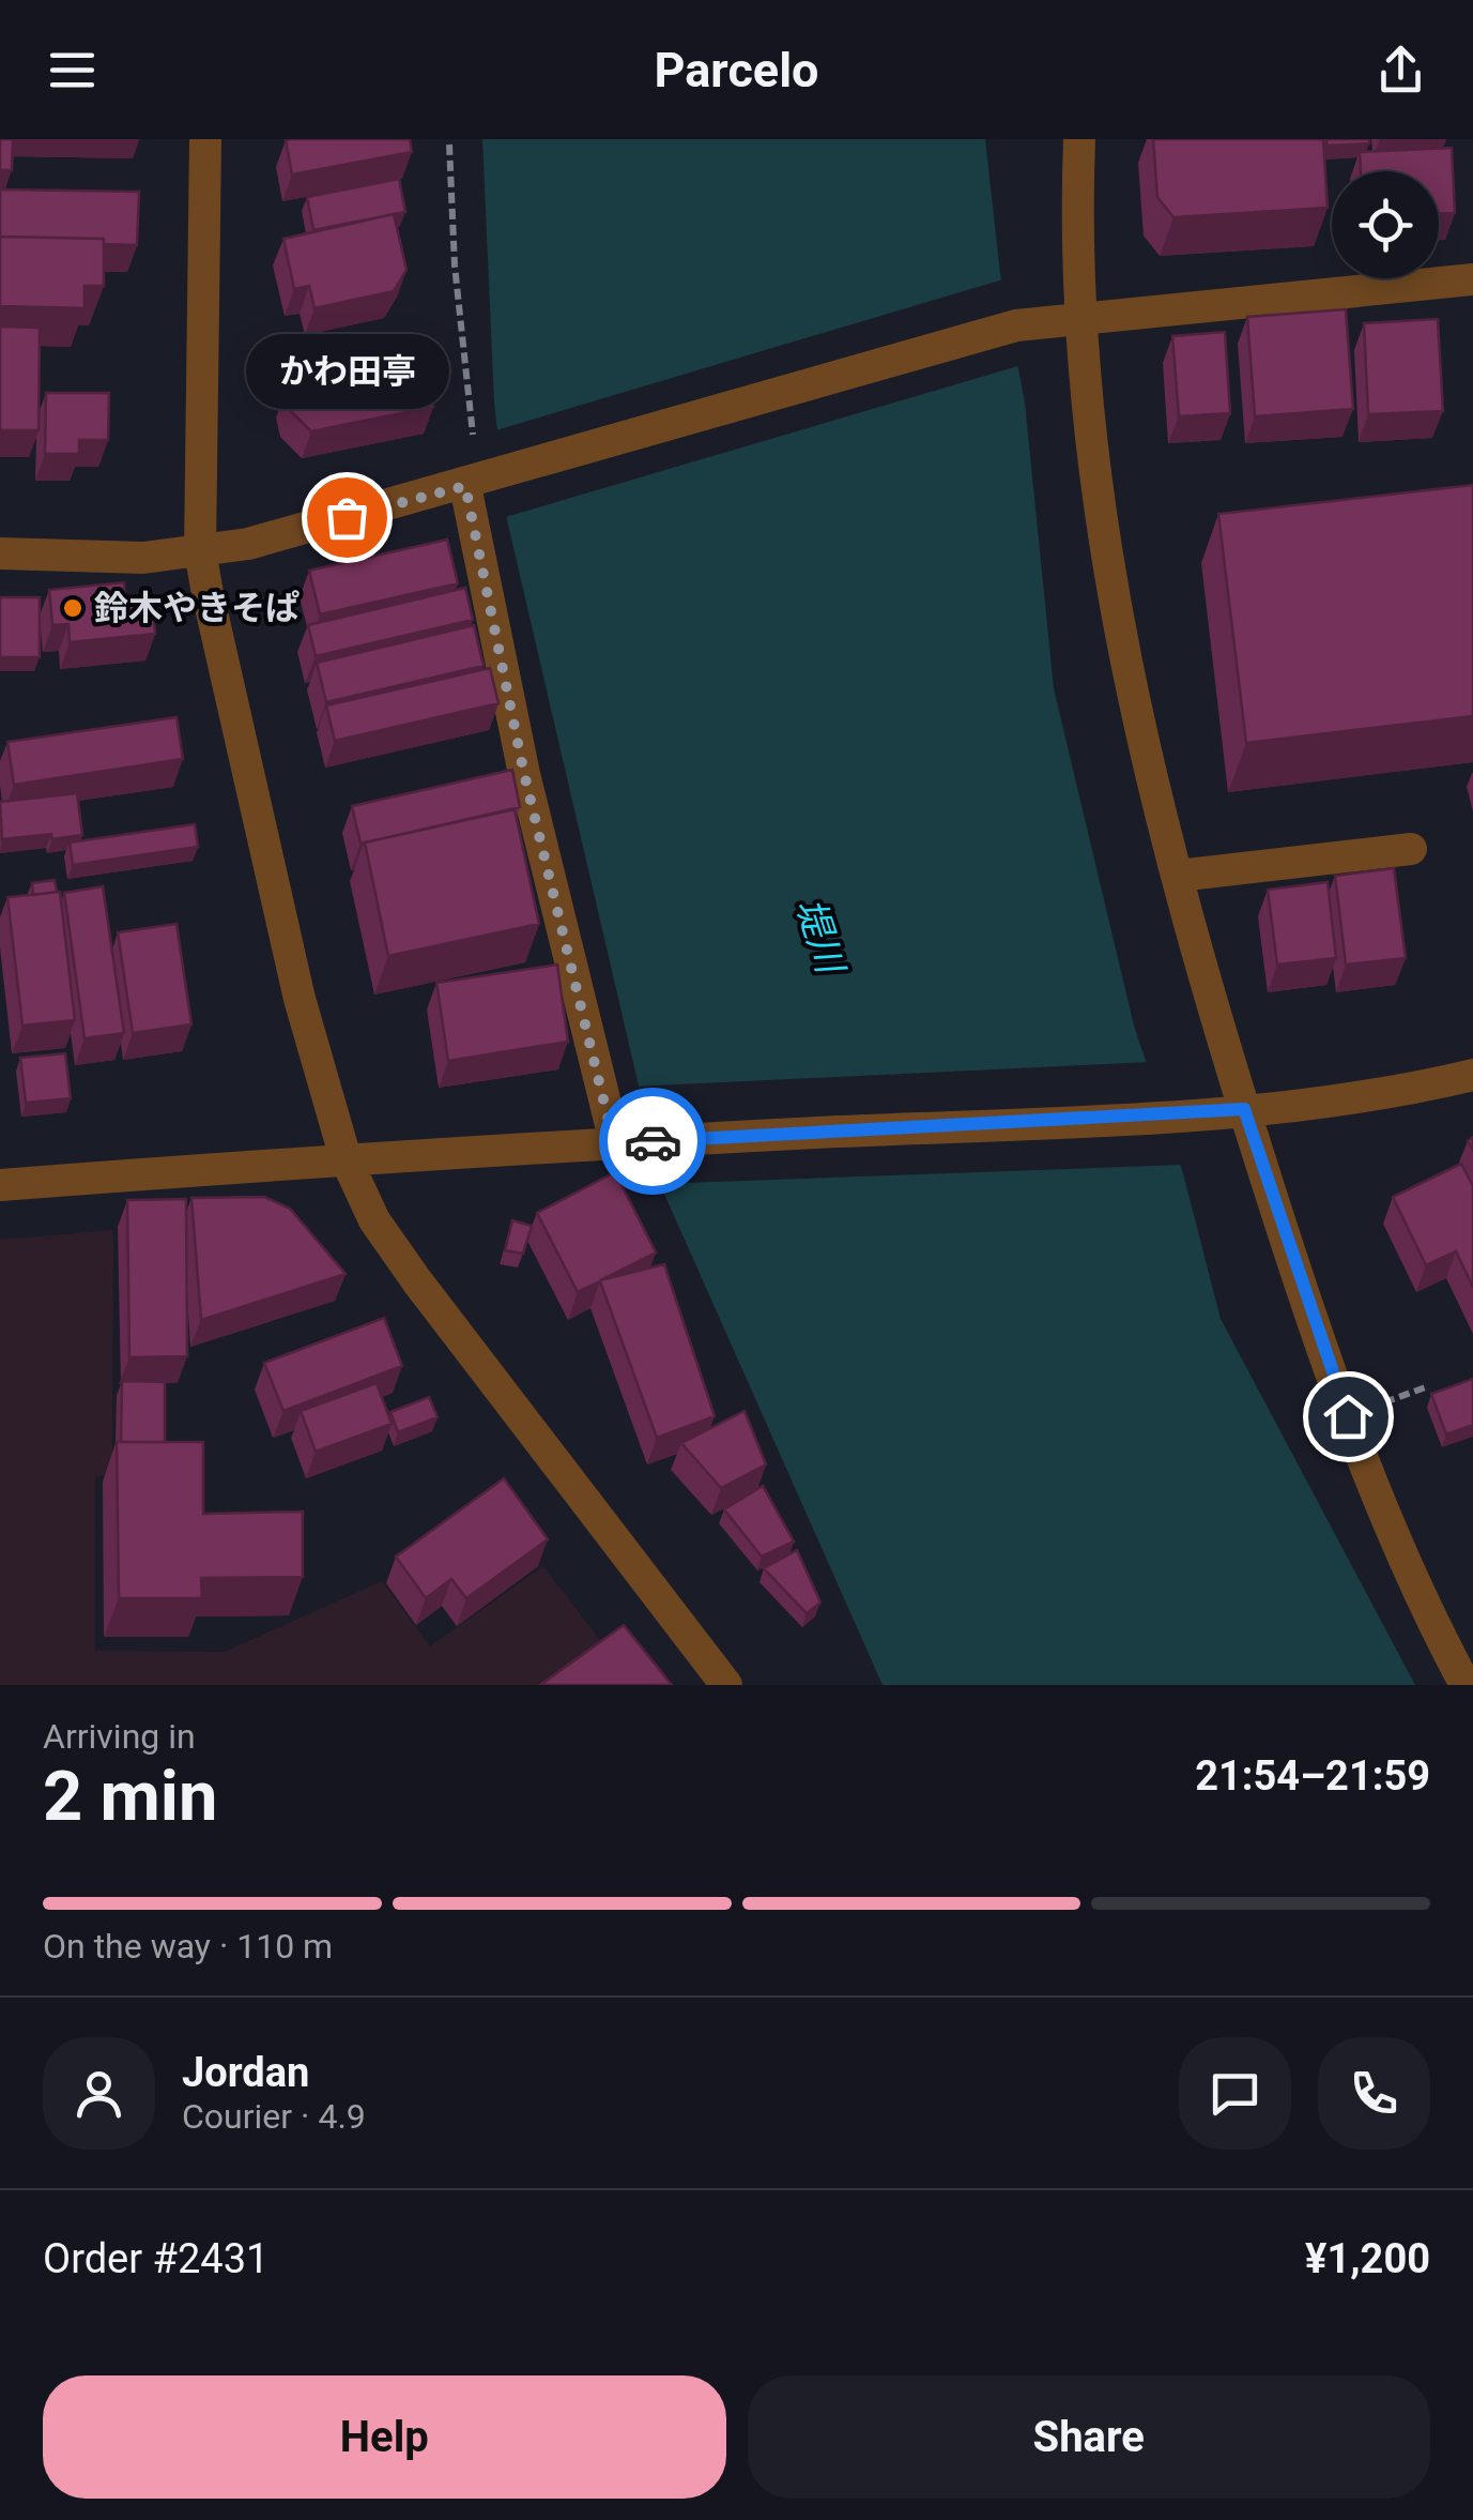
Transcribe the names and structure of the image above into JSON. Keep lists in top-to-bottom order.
{
  "water": ["堤川"],
  "places": ["かわ田亭", "鈴木やきそぱ"],
  "page": {
    "header": "Parcelo",
    "bubble": "かわ田亭",
    "heading": ["2 min", "Arriving in", "21:54–21:59"],
    "panel": [
      "Jordan",
      "Courier · 4.9",
      "Order #2431",
      "¥1,200"
    ],
    "bar": "On the way · 110 m",
    "buttons": ["Help", "Share"]
  }
}
